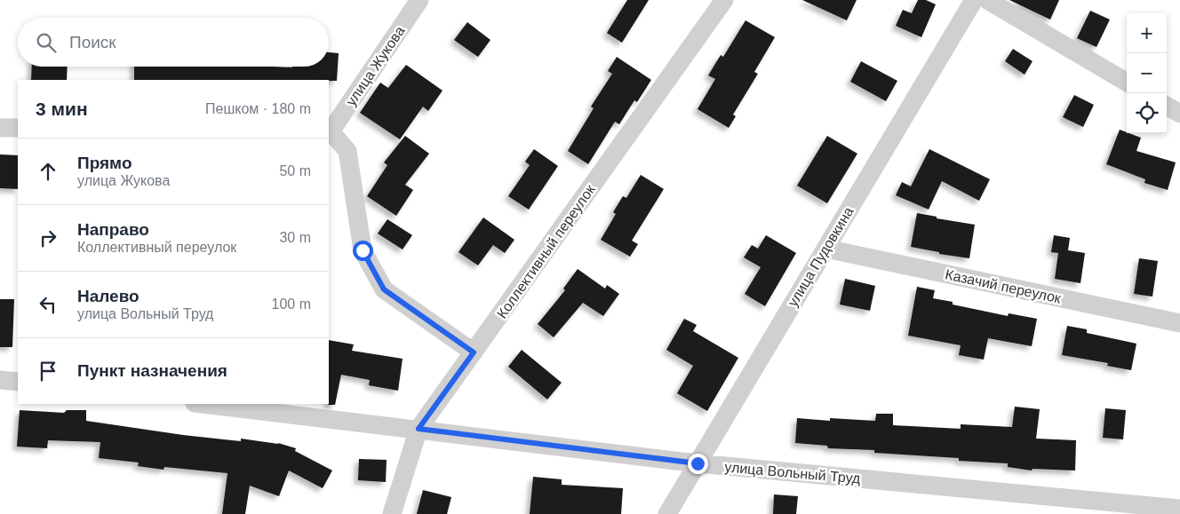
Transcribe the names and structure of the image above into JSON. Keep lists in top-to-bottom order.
{
  "streets": {
    "street": [
      "улица Жукова",
      "Коллективный переулок",
      "улица Пудовкина",
      "Казачий переулок",
      "улица Вольный Труд"
    ]
  },
  "crossings": [
    ["улица Жукова", "Коллективный переулок"],
    ["Коллективный переулок", "улица Вольный Труд"],
    ["улица Пудовкина", "Казачий переулок"],
    ["улица Пудовкина", "улица Вольный Труд"]
  ],
  "page": {
    "map_buttons": ["+", "−"],
    "search": "Поиск",
    "heading": ["3 мин", "Пешком · 180 m"],
    "list": [
      ["Прямо", "улица Жукова", "50 m"],
      ["Направо", "Коллективный переулок", "30 m"],
      ["Налево", "улица Вольный Труд", "100 m"],
      "Пункт назначения"
    ]
  }
}
